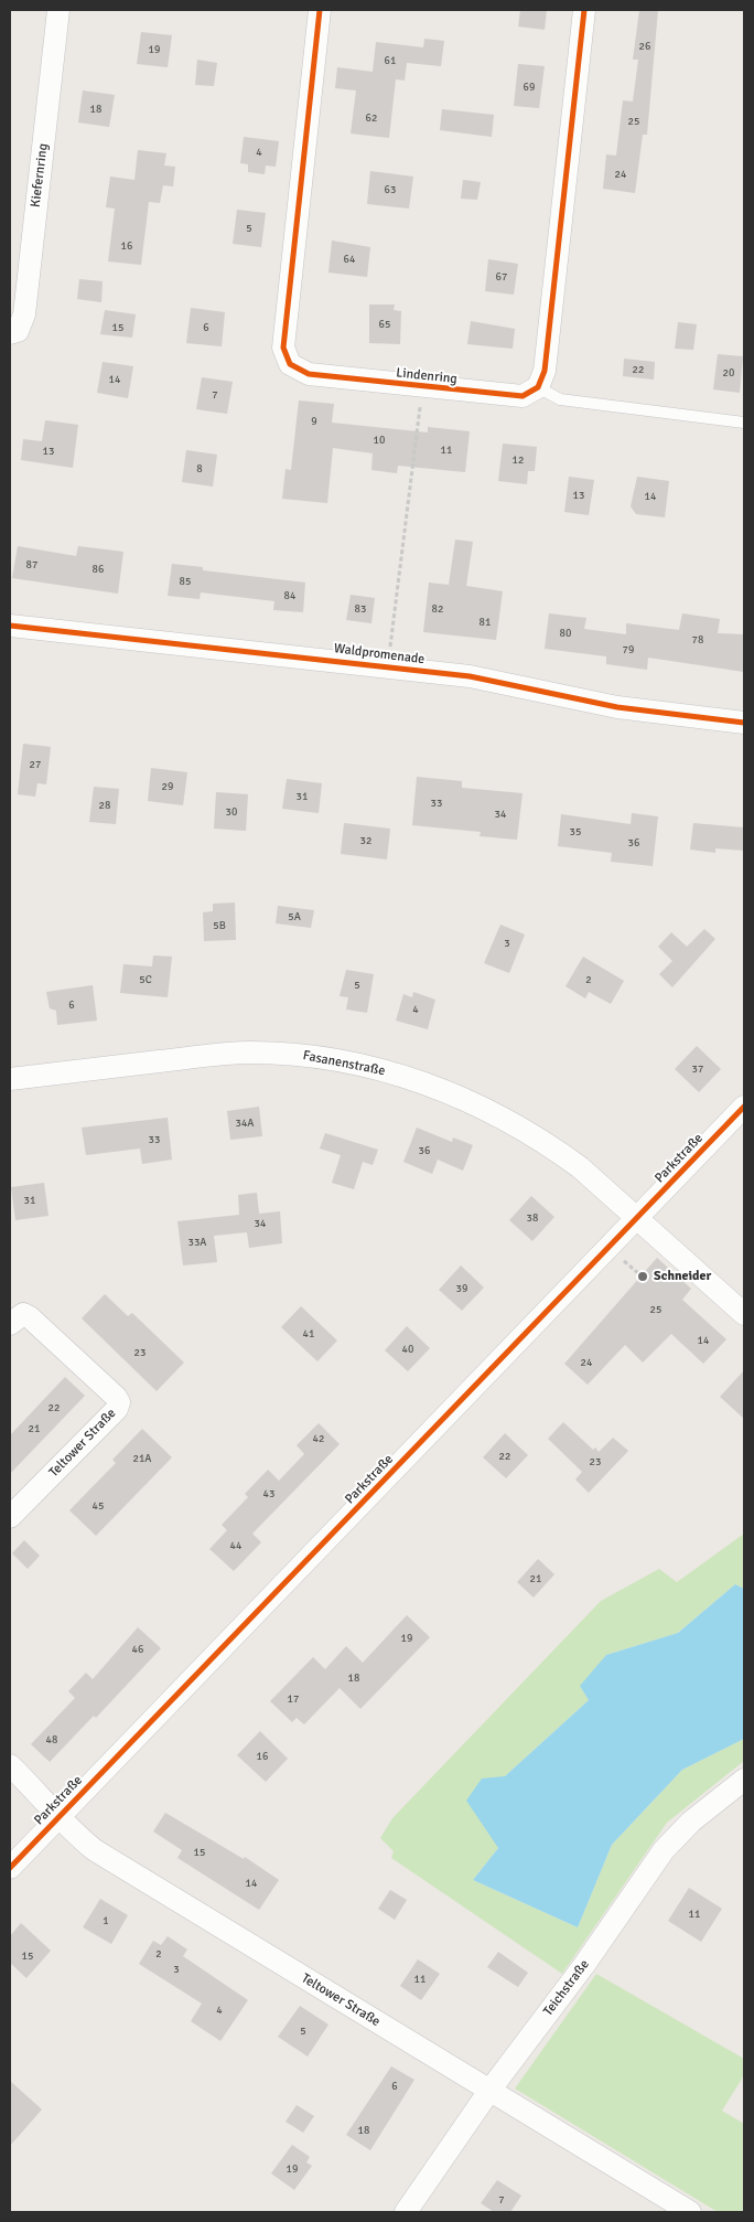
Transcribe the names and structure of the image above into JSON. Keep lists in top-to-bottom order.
{
  "streets": {
    "street": [
      "Kiefernring",
      "Lindenring",
      "Waldpromenade",
      "Fasanenstraße",
      "Parkstraße",
      "Teltower Straße",
      "Teichstraße"
    ]
  },
  "crossings": [
    ["Fasanenstraße", "Parkstraße"],
    ["Parkstraße", "Teltower Straße"],
    ["Teltower Straße", "Teichstraße"]
  ],
  "places": ["Schneider"],
  "house_numbers": [
    "26",
    "19",
    "61",
    "69",
    "18",
    "62",
    "25",
    "4",
    "24",
    "63",
    "5",
    "16",
    "64",
    "67",
    "65",
    "15",
    "6",
    "22",
    "20",
    "14",
    "7",
    "9",
    "10",
    "11",
    "13",
    "12",
    "8",
    "13",
    "14",
    "87",
    "86",
    "85",
    "84",
    "83",
    "82",
    "81",
    "80",
    "78",
    "79",
    "27",
    "29",
    "31",
    "33",
    "28",
    "30",
    "34",
    "35",
    "32",
    "36",
    "5A",
    "5B",
    "3",
    "5C",
    "2",
    "5",
    "6",
    "4",
    "37",
    "34A",
    "33",
    "36",
    "31",
    "38",
    "34",
    "33A",
    "39",
    "25",
    "41",
    "14",
    "40",
    "23",
    "24",
    "22",
    "21",
    "42",
    "22",
    "21A",
    "23",
    "43",
    "45",
    "44",
    "21",
    "19",
    "46",
    "18",
    "17",
    "48",
    "16",
    "15",
    "14",
    "11",
    "1",
    "2",
    "15",
    "3",
    "11",
    "4",
    "5",
    "6",
    "18",
    "19",
    "7"
  ]
}
